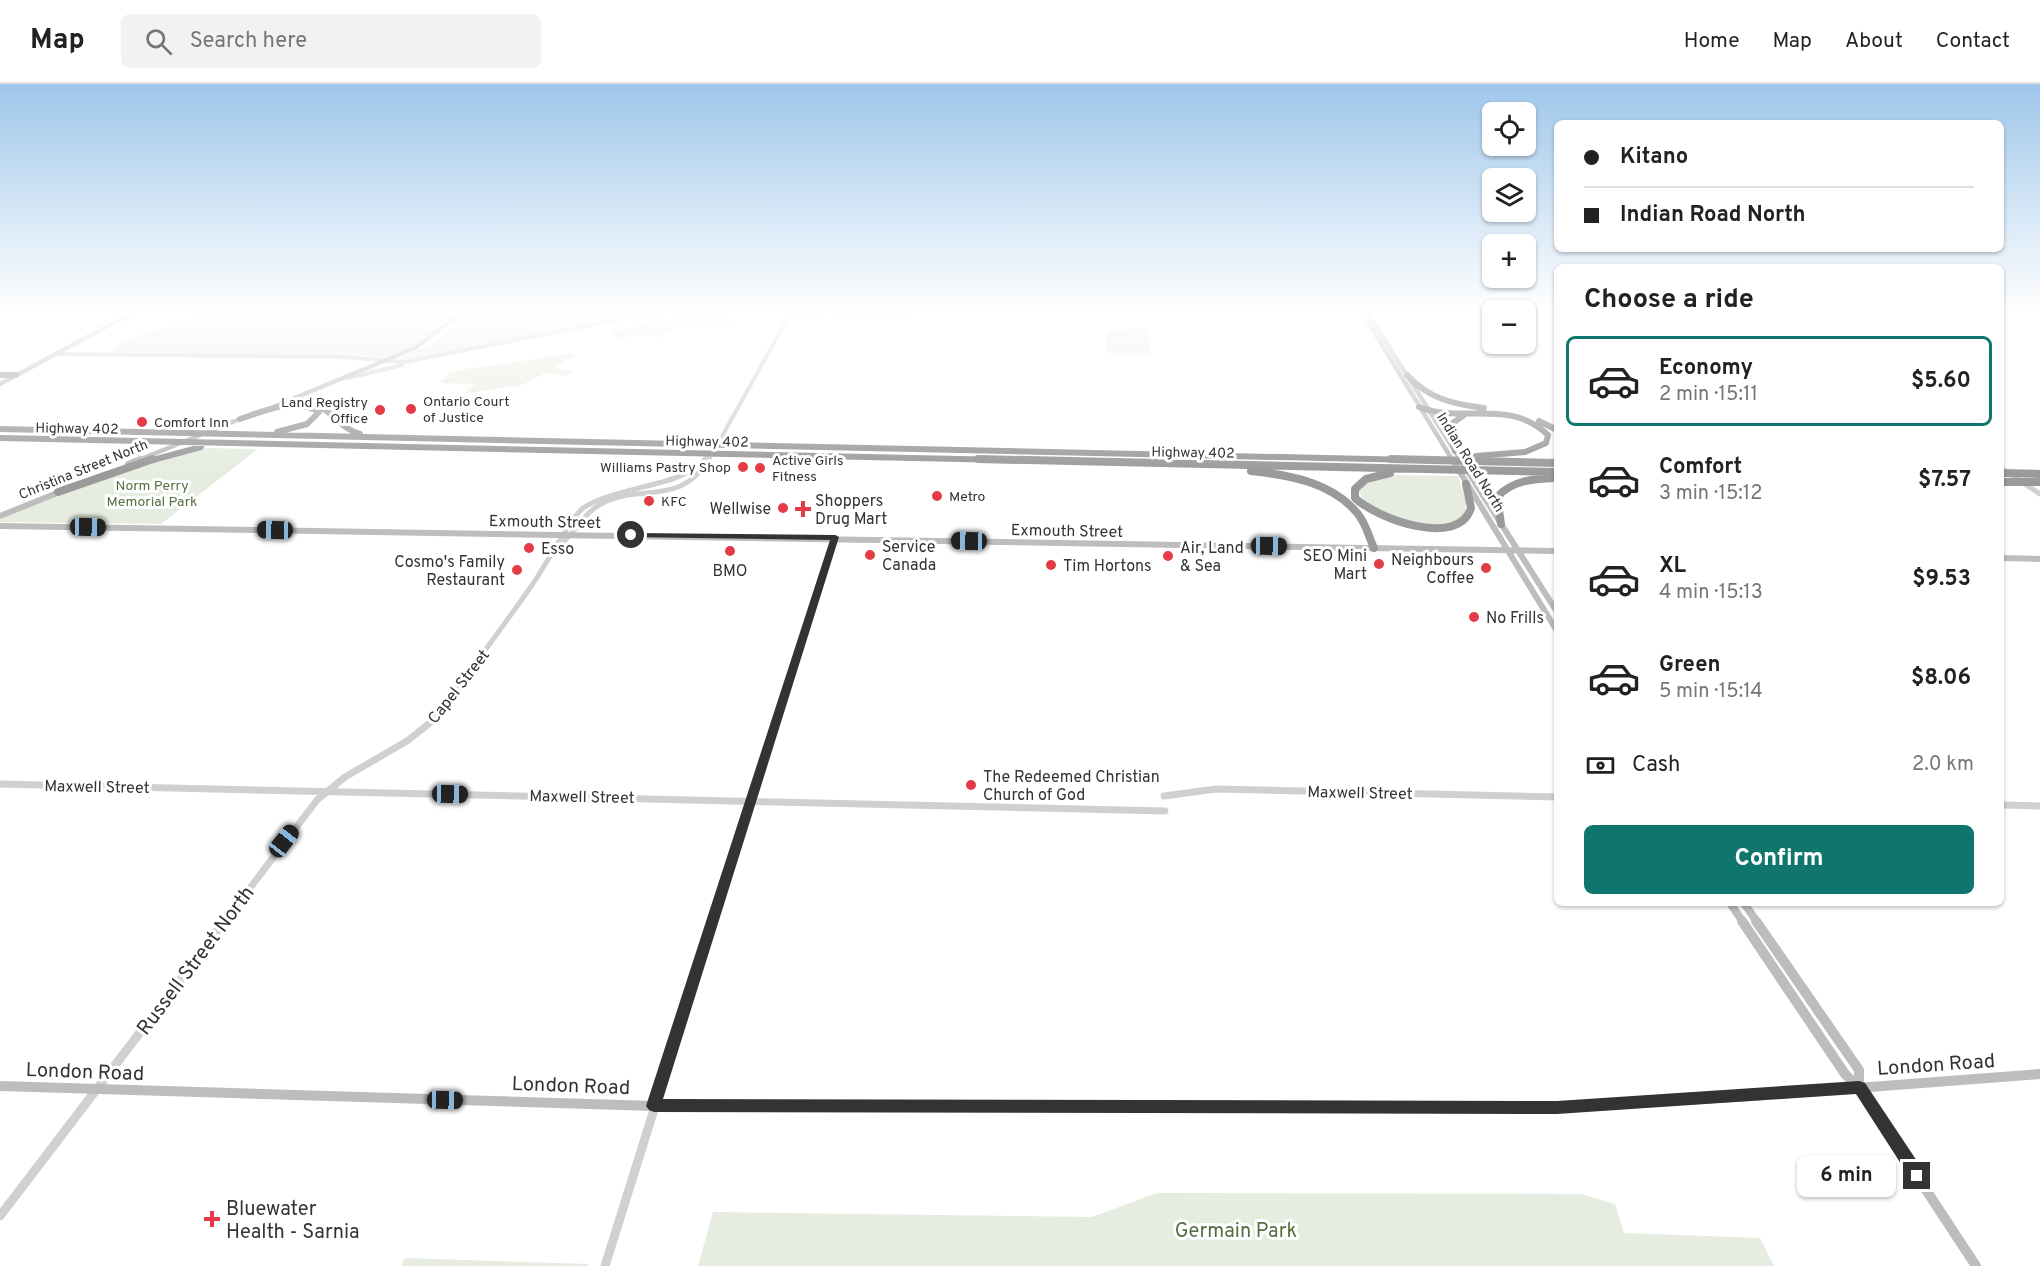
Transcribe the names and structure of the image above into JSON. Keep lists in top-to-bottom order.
{
  "streets": {
    "highway": ["Highway 402"],
    "main road": [
      "Indian Road North",
      "Christina Street North",
      "Exmouth Street",
      "London Road"
    ],
    "street": ["Capel Street", "Maxwell Street", "Russell Street North"]
  },
  "crossings": [
    ["Highway 402", "Capel Street"],
    ["Indian Road North", "Exmouth Street"],
    ["Exmouth Street", "Capel Street"],
    ["Capel Street", "Maxwell Street"],
    ["Capel Street", "Russell Street North"],
    ["Maxwell Street", "Russell Street North"],
    ["Russell Street North", "London Road"]
  ],
  "parks": ["Norm Perry Memorial Park", "Germain Park"],
  "places": {
    "other": [
      "Ontario Court of Justice",
      "Land Registry Office",
      "Comfort Inn",
      "Williams Pastry Shop",
      "Active Girls Fitness",
      "Metro",
      "KFC",
      "Wellwise",
      "Esso",
      "BMO",
      "Service Canada",
      "Air, Land & Sea",
      "SEO Mini Mart",
      "Tim Hortons",
      "Neighbours Coffee",
      "Cosmo's Family Restaurant",
      "No Frills",
      "The Redeemed Christian Church of God"
    ],
    "health": ["Shoppers Drug Mart", "Bluewater Health - Sarnia"]
  },
  "page": {
    "header": "Map",
    "search": "Search here",
    "nav": [
      "Home",
      "Map",
      "About",
      "Contact"
    ],
    "map_buttons": ["+", "−"],
    "banner": ["Kitano", "Indian Road North"],
    "heading": "Choose a ride",
    "list": [
      {
        "name": "Economy",
        "note": "2 min · 15:11",
        "value": "$5.60"
      },
      {
        "name": "Comfort",
        "note": "3 min · 15:12",
        "value": "$7.57"
      },
      {
        "name": "XL",
        "note": "4 min · 15:13",
        "value": "$9.53"
      },
      {
        "name": "Green",
        "note": "5 min · 15:14",
        "value": "$8.06"
      }
    ],
    "pay": ["Cash", "2.0 km"],
    "buttons": "Confirm",
    "bubble": "6 min"
  }
}
